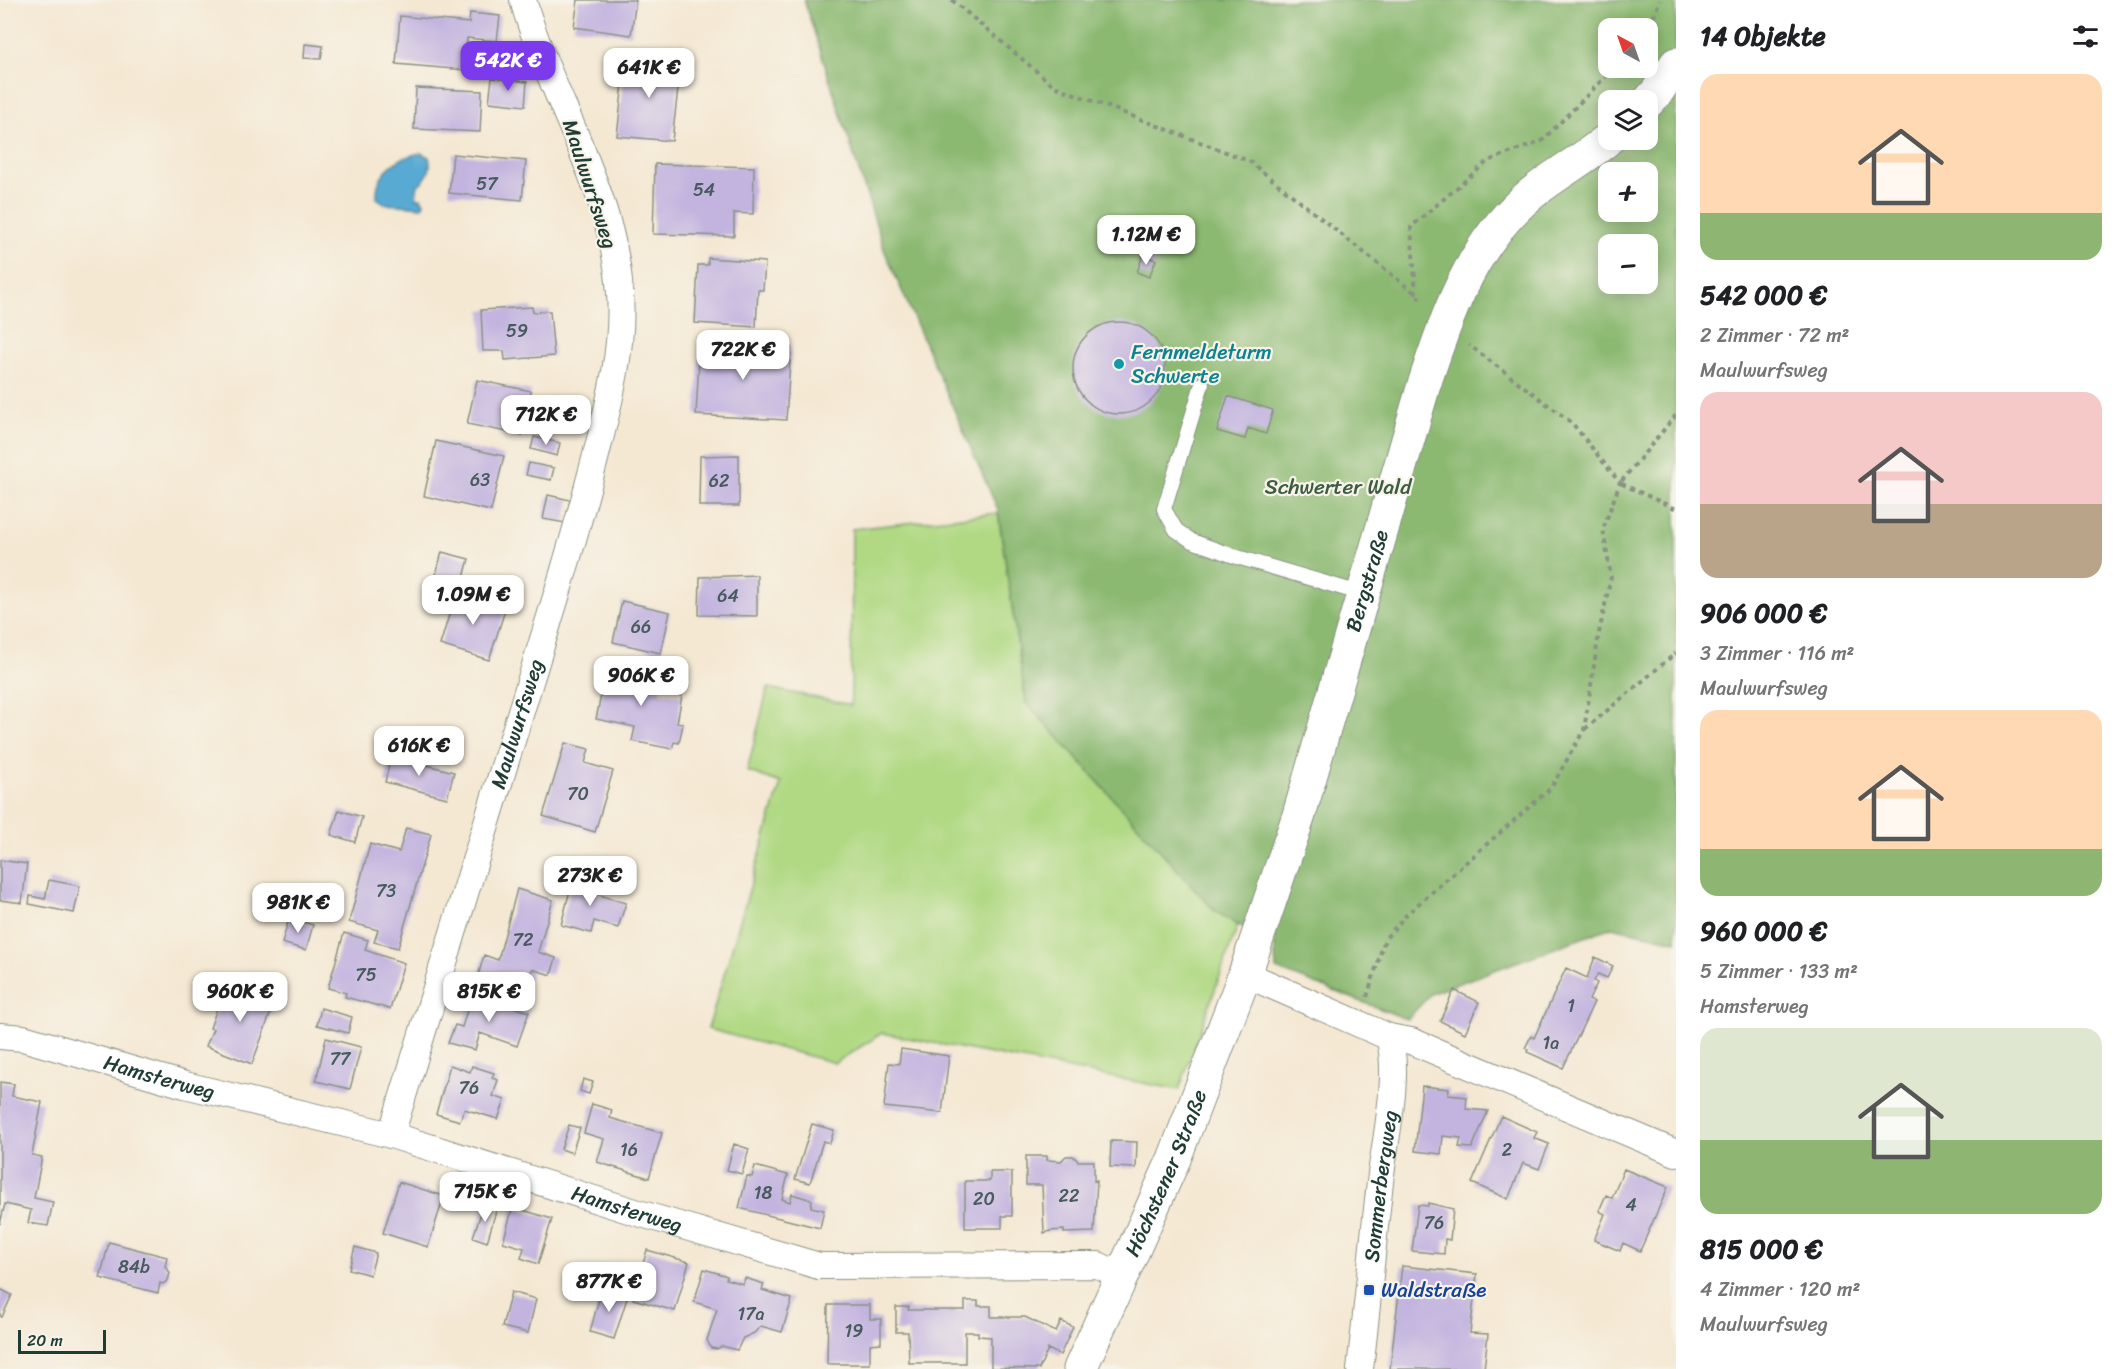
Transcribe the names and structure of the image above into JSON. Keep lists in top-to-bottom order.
{
  "streets": {
    "main road": ["Bergstraße", "Höchstener Straße"],
    "street": ["Maulwurfsweg", "Hamsterweg", "Sommerbergweg"]
  },
  "crossings": [
    ["Maulwurfsweg", "Hamsterweg"],
    ["Bergstraße", "Höchstener Straße"],
    ["Hamsterweg", "Höchstener Straße"]
  ],
  "parks": ["Schwerter Wald"],
  "places": {
    "other": ["Fernmeldeturm Schwerte"],
    "transit": ["Waldstraße"]
  },
  "house_numbers": [
    "57",
    "54",
    "59",
    "63",
    "62",
    "64",
    "66",
    "70",
    "73",
    "72",
    "75",
    "1",
    "1a",
    "77",
    "76",
    "16",
    "2",
    "18",
    "22",
    "20",
    "4",
    "76",
    "84b",
    "17a",
    "19"
  ],
  "scale_bar": "20 m",
  "north": "top left",
  "page": {
    "heading": "14 Objekte",
    "map_buttons": ["+", "−"],
    "price": [
      "542K €",
      "641K €",
      "1.12M €",
      "722K €",
      "712K €",
      "1.09M €",
      "906K €",
      "616K €",
      "273K €",
      "981K €",
      "960K €",
      "815K €",
      "715K €",
      "877K €"
    ],
    "list": [
      {
        "name": "542 000 €",
        "note": "2 Zimmer · 72 m² · Maulwurfsweg"
      },
      {
        "name": "906 000 €",
        "note": "3 Zimmer · 116 m² · Maulwurfsweg"
      },
      {
        "name": "960 000 €",
        "note": "5 Zimmer · 133 m² · Hamsterweg"
      },
      {
        "name": "815 000 €",
        "note": "4 Zimmer · 120 m² · Maulwurfsweg"
      }
    ],
    "scale": "20 m"
  }
}
